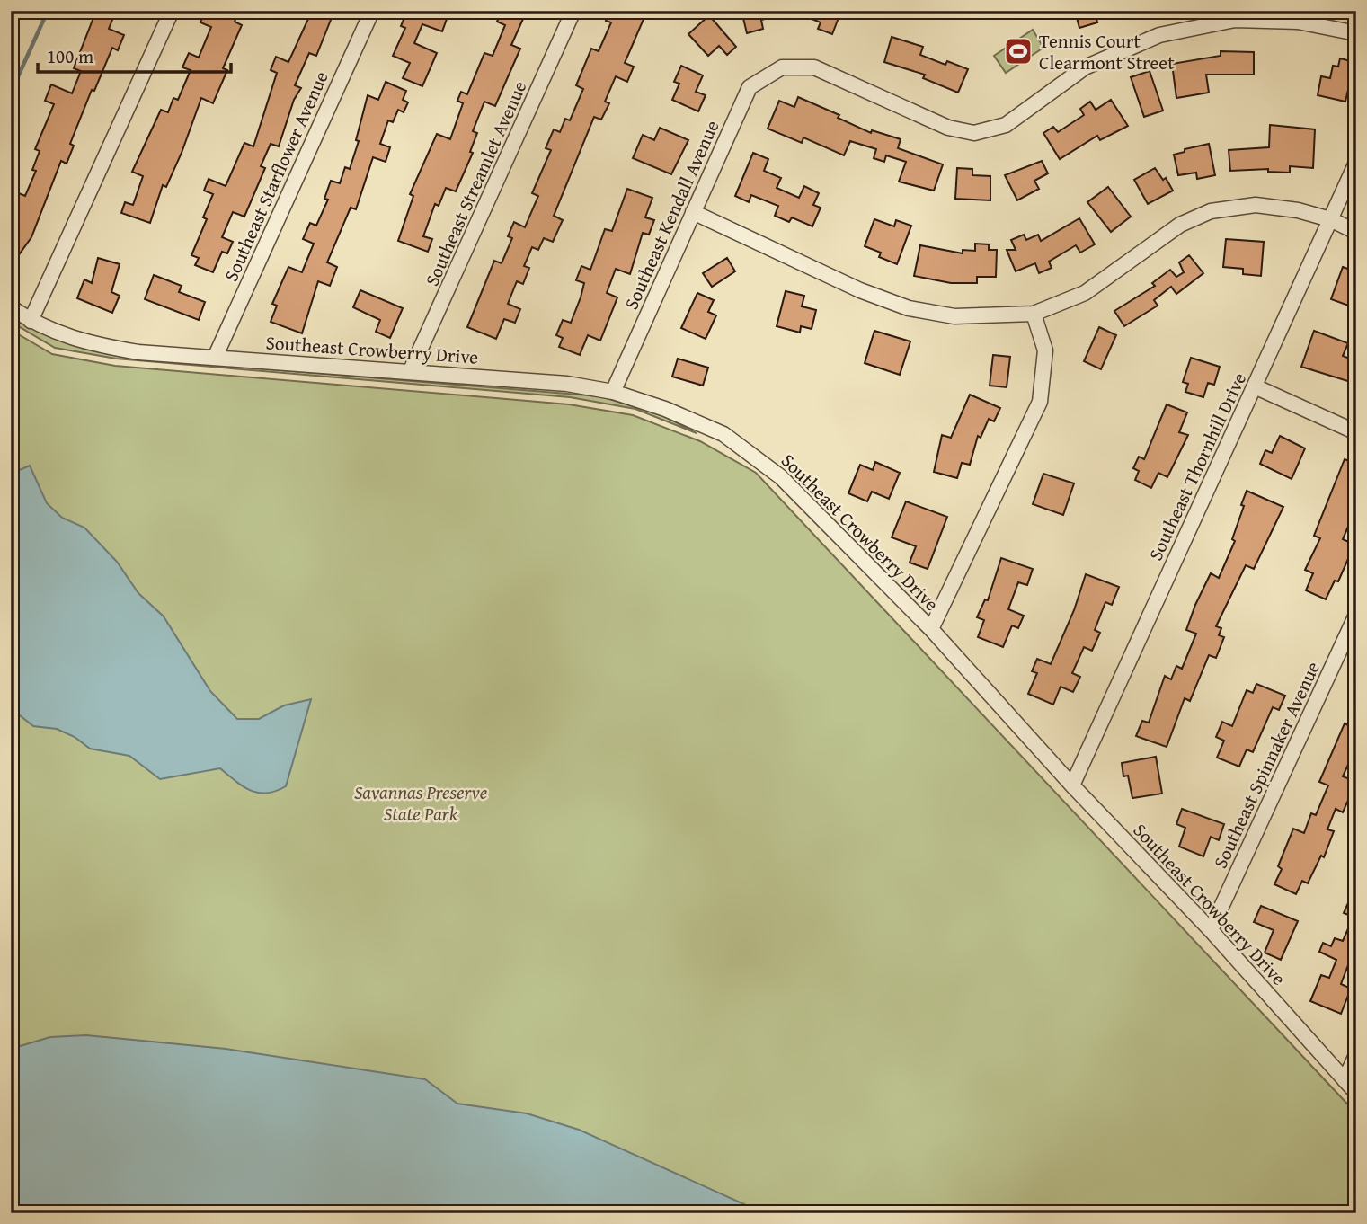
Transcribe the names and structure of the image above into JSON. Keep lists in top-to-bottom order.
{
  "streets": {
    "street": [
      "Southeast Starflower Avenue",
      "Southeast Streamlet Avenue",
      "Southeast Kendall Avenue",
      "Southeast Crowberry Drive",
      "Southeast Thornhill Drive",
      "Southeast Spinnaker Avenue"
    ]
  },
  "crossings": [
    ["Southeast Starflower Avenue", "Southeast Crowberry Drive"],
    ["Southeast Streamlet Avenue", "Southeast Crowberry Drive"],
    ["Southeast Kendall Avenue", "Southeast Crowberry Drive"],
    ["Southeast Crowberry Drive", "Southeast Thornhill Drive"],
    ["Southeast Crowberry Drive", "Southeast Spinnaker Avenue"]
  ],
  "parks": ["Savannas Preserve State Park"],
  "places": {
    "sports": ["Tennis Court Clearmont Street"]
  },
  "scale_bar": "100 m"
}
